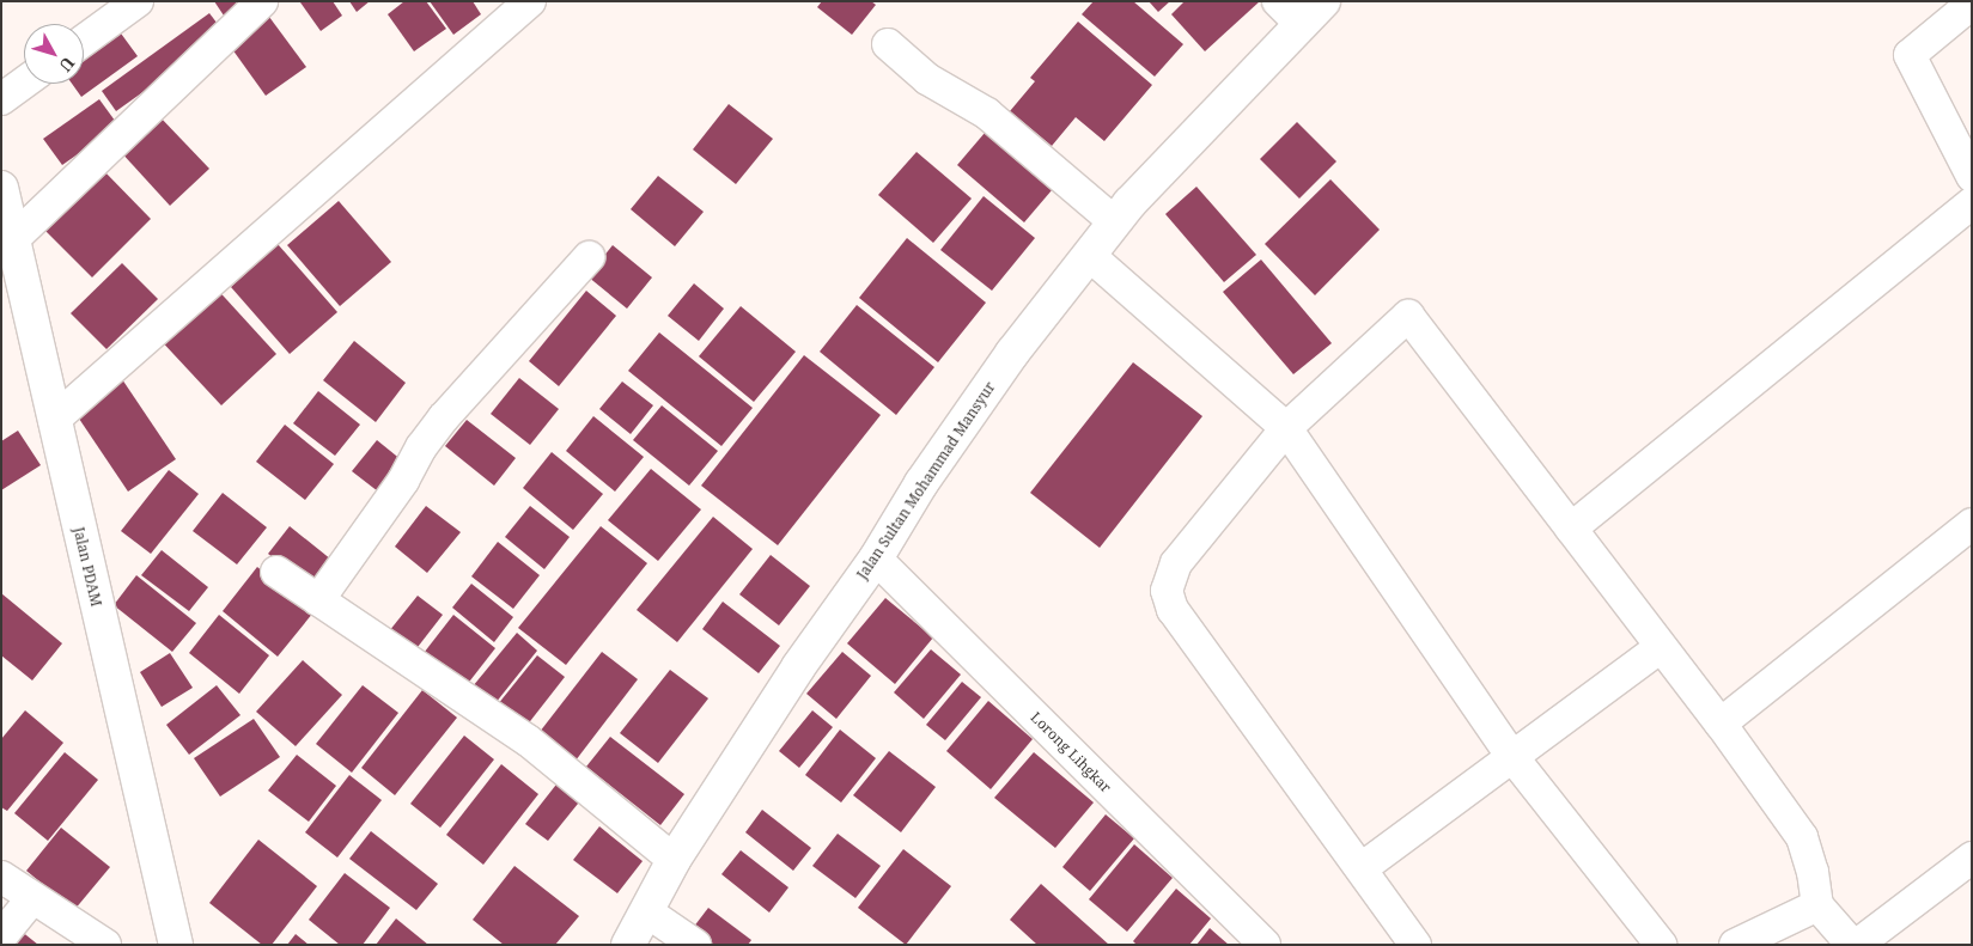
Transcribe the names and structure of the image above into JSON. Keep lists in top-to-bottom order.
{
  "streets": {
    "street": ["Jalan Sultan Mohammad Mansyur", "Jalan PDAM", "Lorong Lihgkar"]
  },
  "crossings": [
    ["Jalan Sultan Mohammad Mansyur", "Lorong Lihgkar"]
  ],
  "north": "bottom right"
}
